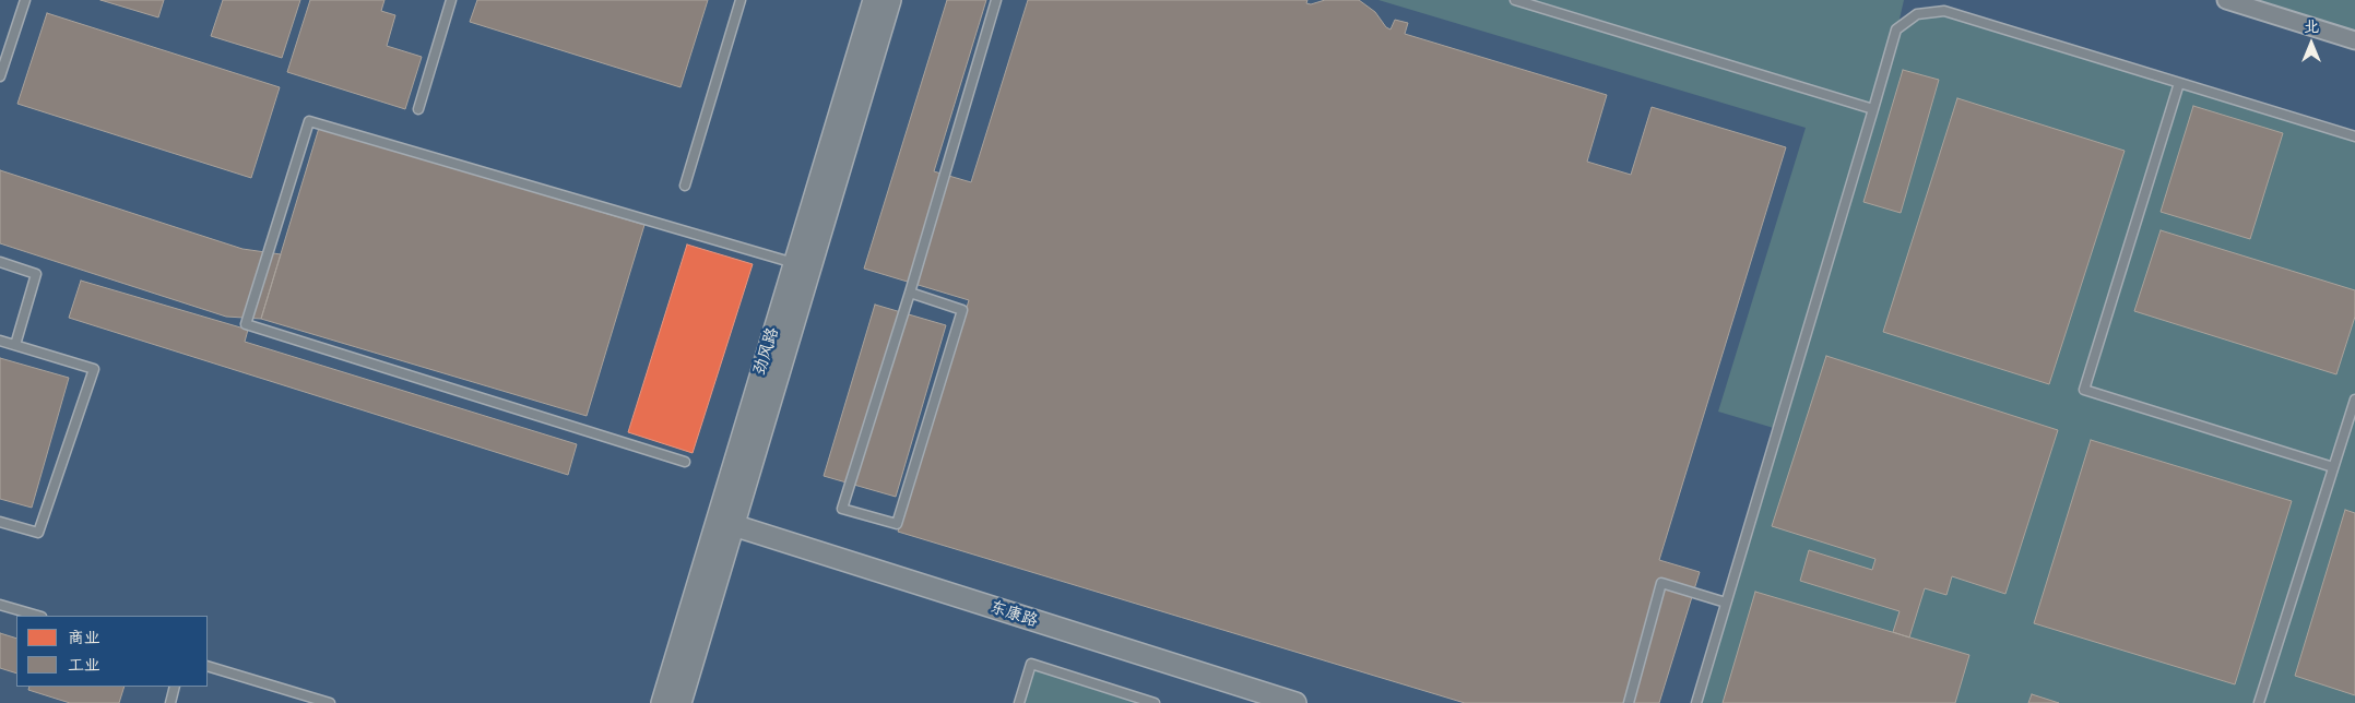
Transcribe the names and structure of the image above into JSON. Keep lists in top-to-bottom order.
{
  "streets": {
    "street": ["劲风路", "东康路"]
  },
  "crossings": [
    ["劲风路", "东康路"]
  ],
  "legend": ["商业", "工业"],
  "north": "top"
}
